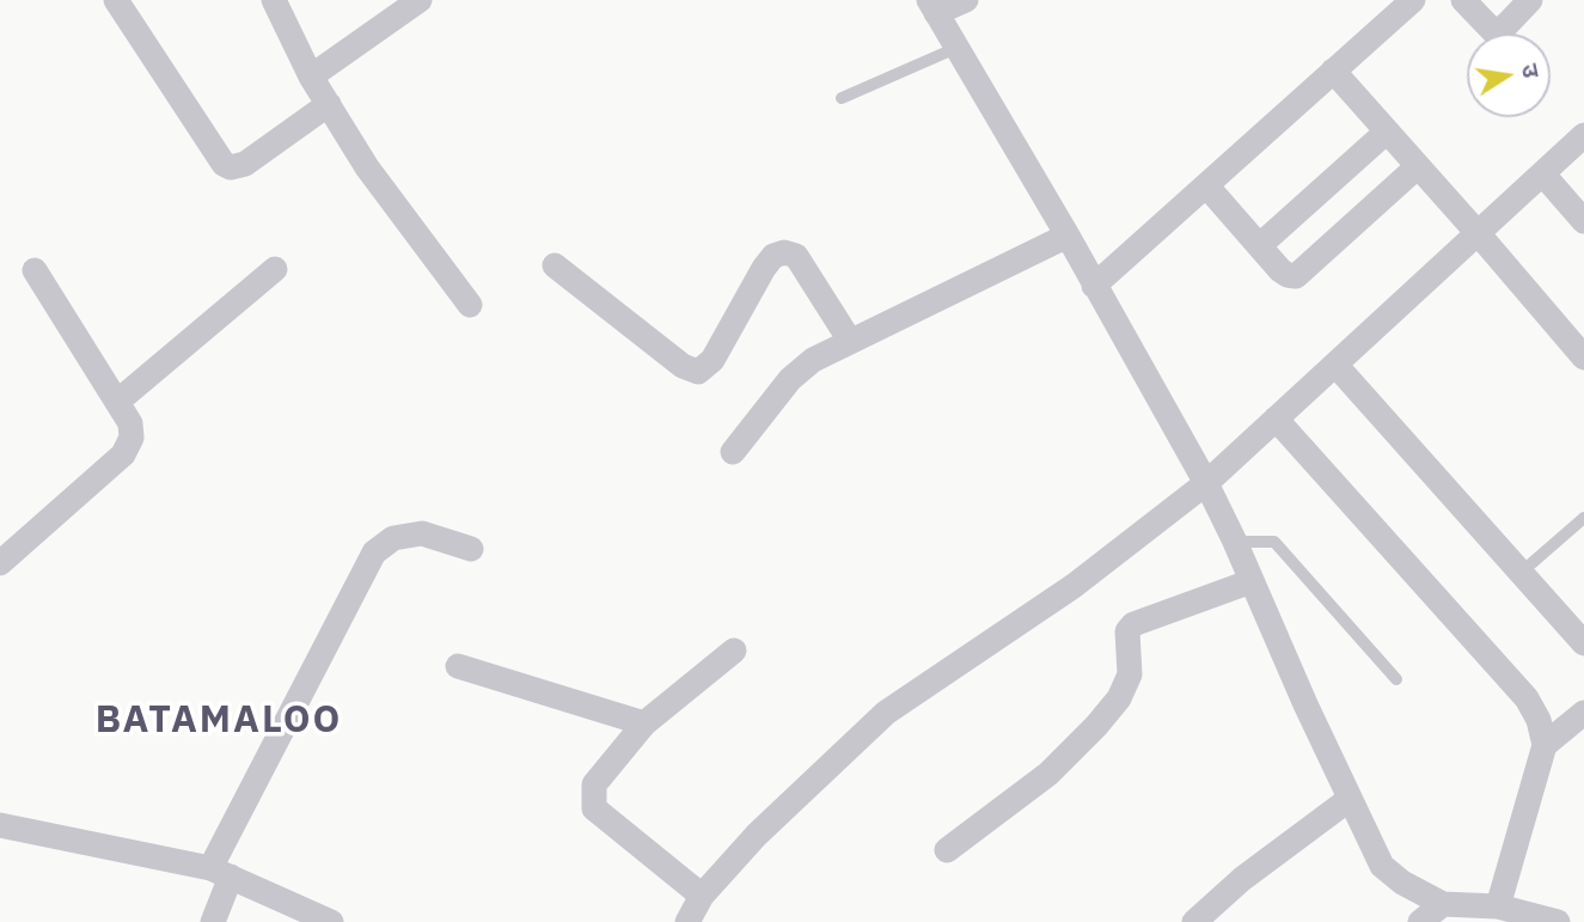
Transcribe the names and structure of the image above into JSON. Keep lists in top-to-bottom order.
{
  "districts": ["BATAMALOO"],
  "north": "right"
}
